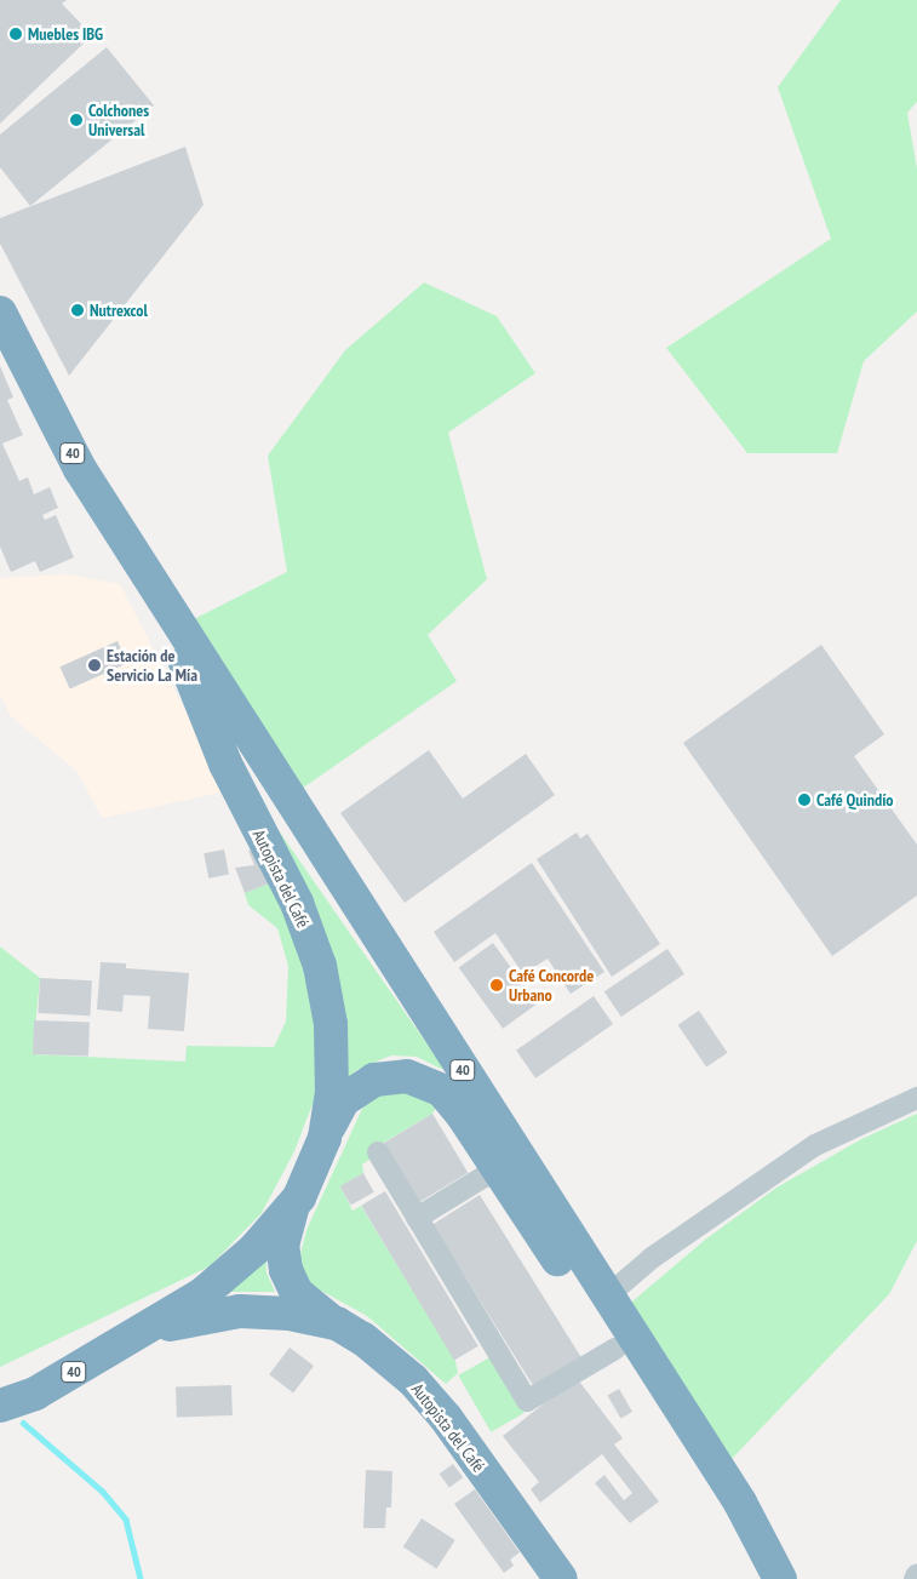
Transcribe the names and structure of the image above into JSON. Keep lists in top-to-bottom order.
{
  "streets": {
    "highway": ["40", "Autopista del Café"]
  },
  "crossings": [
    ["40", "Autopista del Café"]
  ],
  "places": [
    "Muebles IBG",
    "Colchones Universal",
    "Nutrexcol",
    "Estación de Servicio La Mía",
    "Café Quindío",
    "Café Concorde Urbano"
  ]
}
